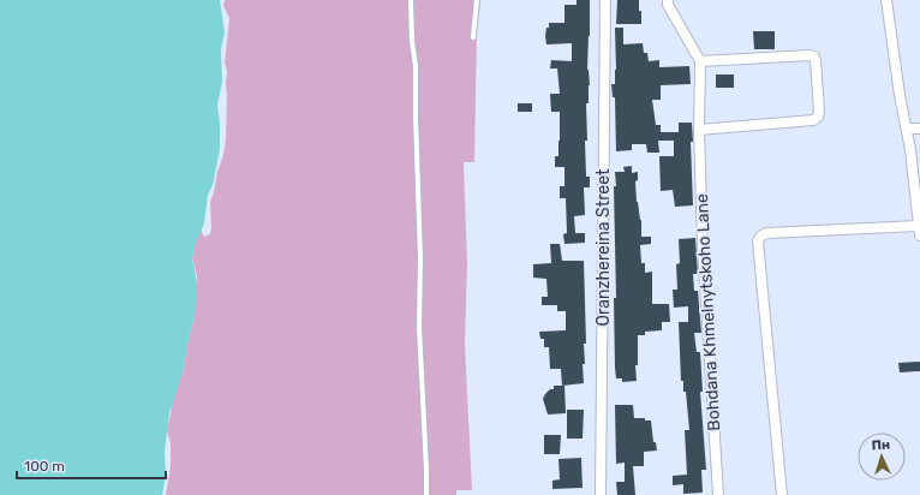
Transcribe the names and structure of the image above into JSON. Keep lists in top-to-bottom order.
{
  "streets": {
    "street": ["Oranzhereina Street", "Bohdana Khmelnytskoho Lane"]
  },
  "scale_bar": "100 m",
  "north": "top"
}
